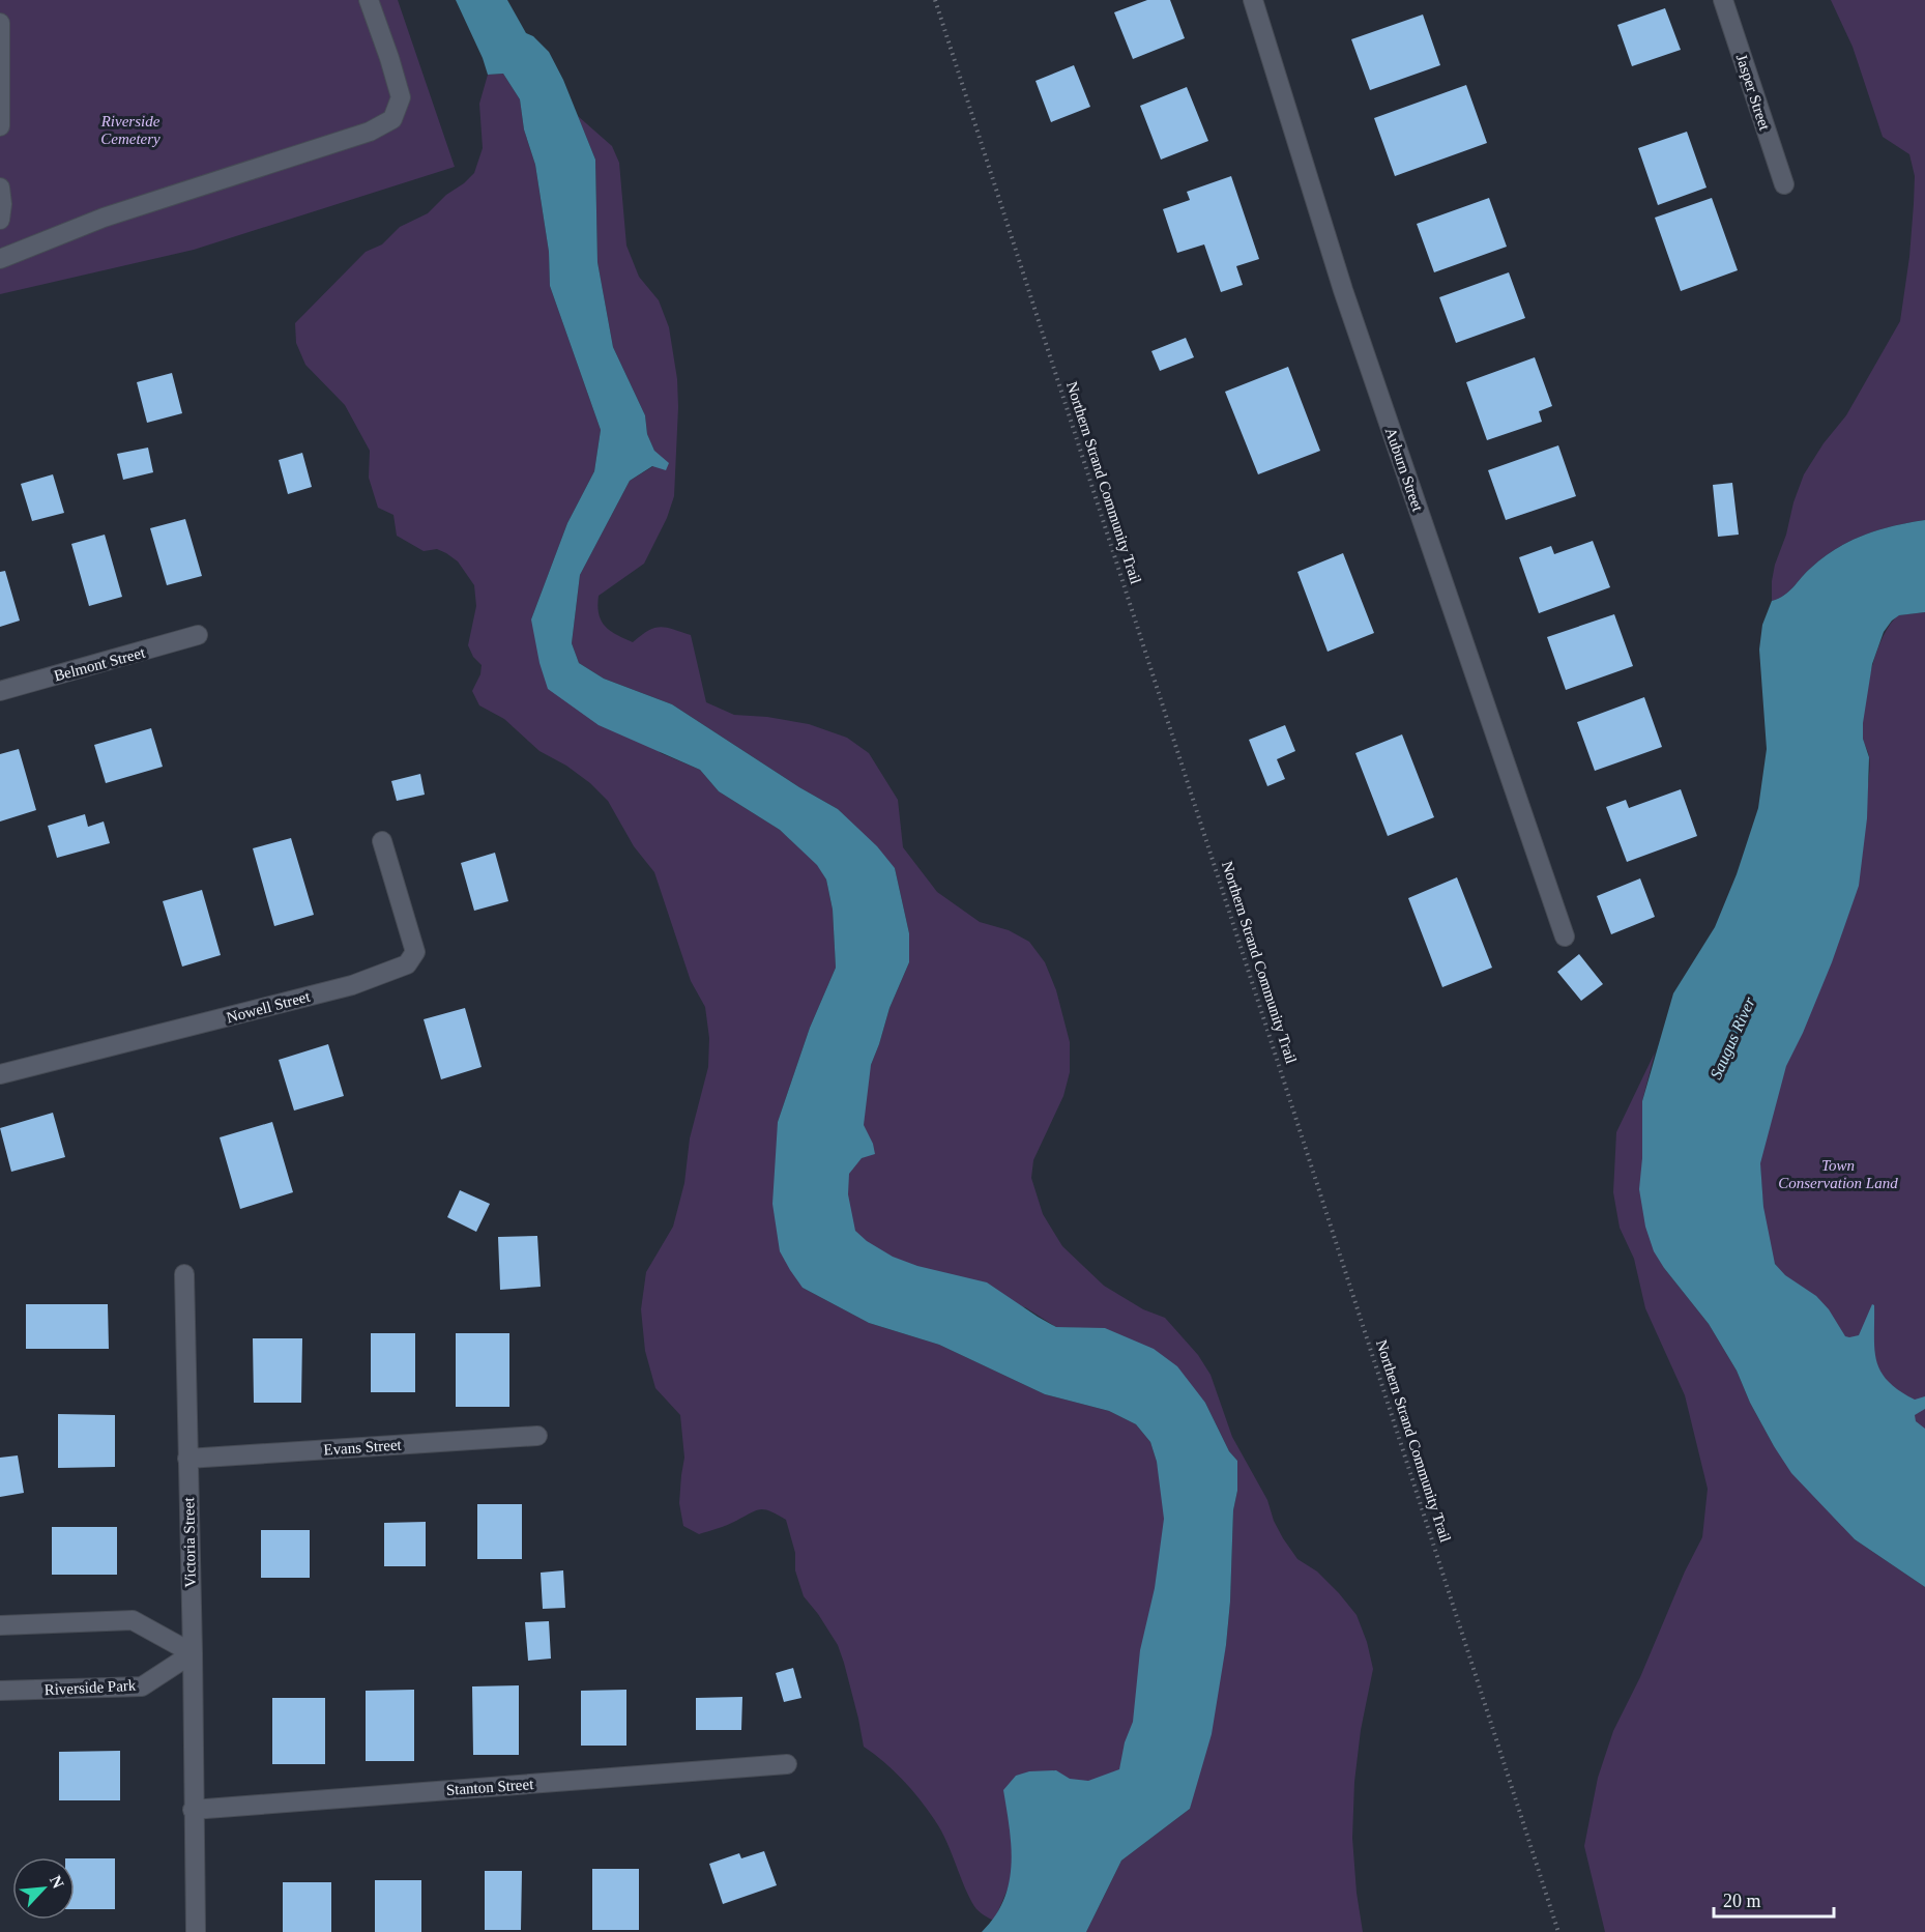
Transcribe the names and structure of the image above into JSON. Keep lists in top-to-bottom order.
{
  "streets": {
    "street": [
      "Jasper Street",
      "Auburn Street",
      "Belmont Street",
      "Nowell Street",
      "Evans Street",
      "Victoria Street",
      "Riverside Park",
      "Stanton Street"
    ],
    "path": ["Northern Strand Community Trail"]
  },
  "crossings": [
    ["Evans Street", "Victoria Street"],
    ["Victoria Street", "Riverside Park"],
    ["Victoria Street", "Stanton Street"]
  ],
  "water": ["Saugus River"],
  "parks": ["Riverside Cemetery", "Town Conservation Land"],
  "scale_bar": "20 m",
  "north": "top right"
}
